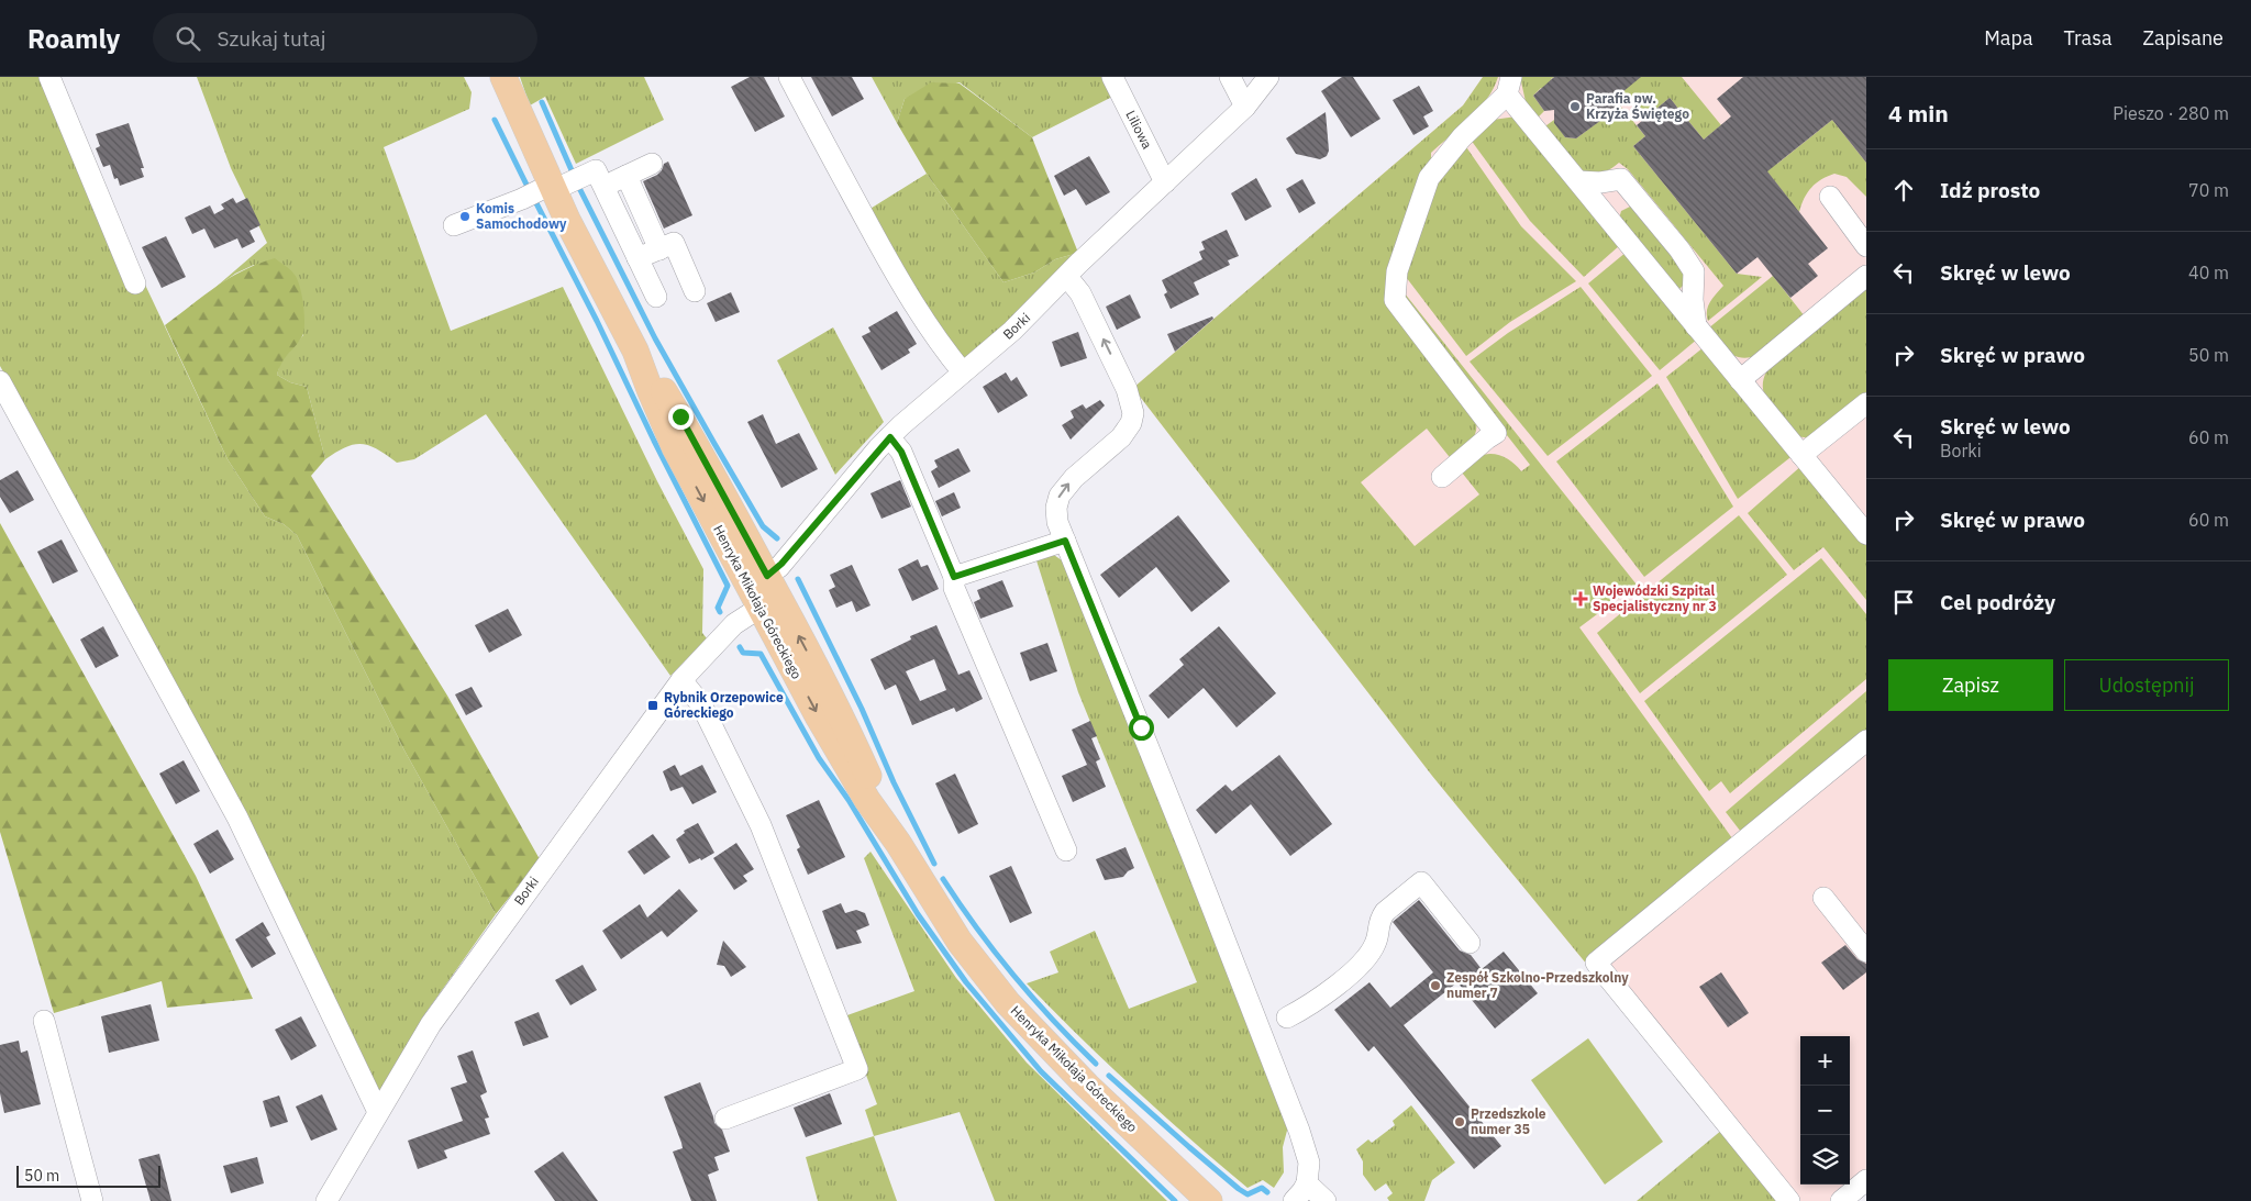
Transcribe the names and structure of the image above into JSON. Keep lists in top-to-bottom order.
{
  "streets": {
    "main road": ["Henryka Mikołaja Góreckiego"],
    "street": ["Liliowa", "Borki"]
  },
  "crossings": [
    ["Liliowa", "Borki"],
    ["Borki", "Henryka Mikołaja Góreckiego"]
  ],
  "places": {
    "other": [
      "Parafia pw. Krzyża Świętego",
      "Komis Samochodowy",
      "Zespół Szkolno-Przedszkolny numer 7",
      "Przedszkole numer 35"
    ],
    "health": ["Wojewódzki Szpital Specjalistyczny nr 3"],
    "transit": ["Rybnik Orzepowice Góreckiego"]
  },
  "scale_bar": "50 m",
  "page": {
    "header": "Roamly",
    "search": "Szukaj tutaj",
    "nav": ["Mapa", "Trasa", "Zapisane"],
    "heading": ["4 min", "Pieszo · 280 m"],
    "list": [
      ["Idź prosto", "70 m"],
      ["Skręć w lewo", "40 m"],
      ["Skręć w prawo", "50 m"],
      ["Skręć w lewo", "Borki", "60 m"],
      ["Skręć w prawo", "60 m"],
      "Cel podróży"
    ],
    "buttons": ["Zapisz", "Udostępnij"],
    "map_buttons": ["+", "−"],
    "scale": "50 m"
  }
}
